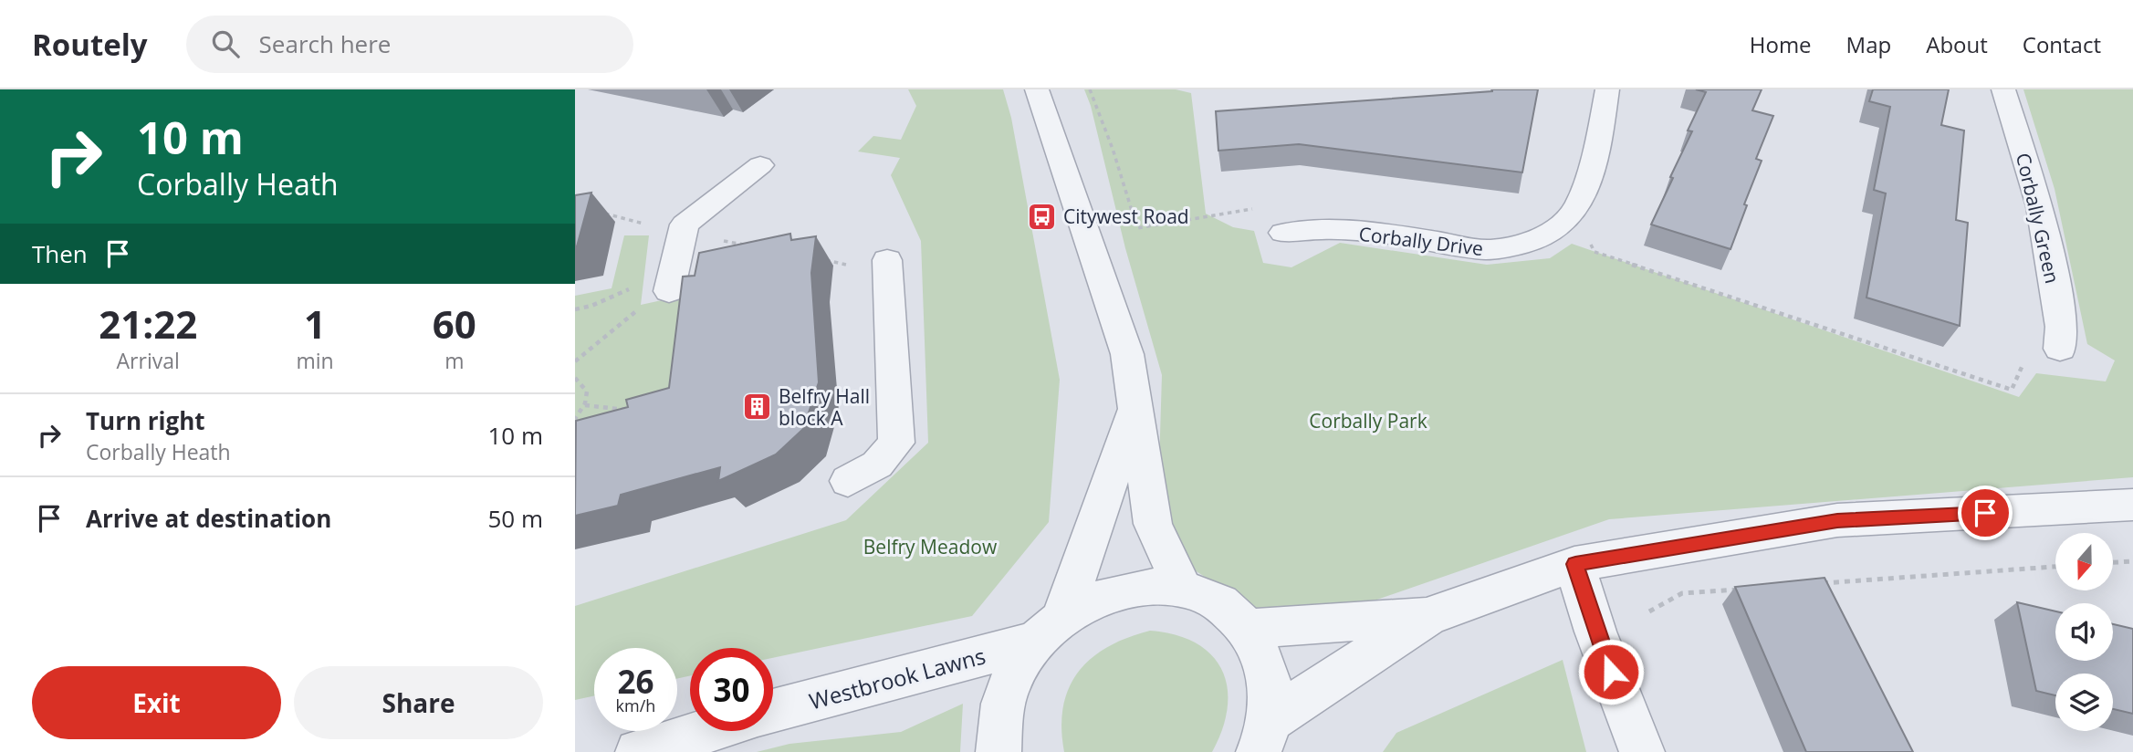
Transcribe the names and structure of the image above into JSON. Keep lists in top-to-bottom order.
{
  "streets": {
    "street": ["Corbally Green", "Corbally Drive", "Westbrook Lawns"]
  },
  "parks": ["Corbally Park", "Belfry Meadow"],
  "places": {
    "bus stop": ["Citywest Road"],
    "building": ["Belfry Hall block A"]
  },
  "north": "bottom",
  "page": {
    "header": "Routely",
    "search": "Search here",
    "nav": [
      "Home",
      "Map",
      "About",
      "Contact"
    ],
    "turn": ["10 m", "Corbally Heath"],
    "then": "Then",
    "eta": [
      "21:22",
      "Arrival",
      "1",
      "min",
      "60",
      "m"
    ],
    "list": [
      {
        "name": "Turn right",
        "note": "Corbally Heath",
        "value": "10 m"
      },
      {
        "name": "Arrive at destination",
        "value": "50 m"
      }
    ],
    "speed": "26 km/h",
    "limit": "30",
    "buttons": ["Exit", "Share"]
  }
}
